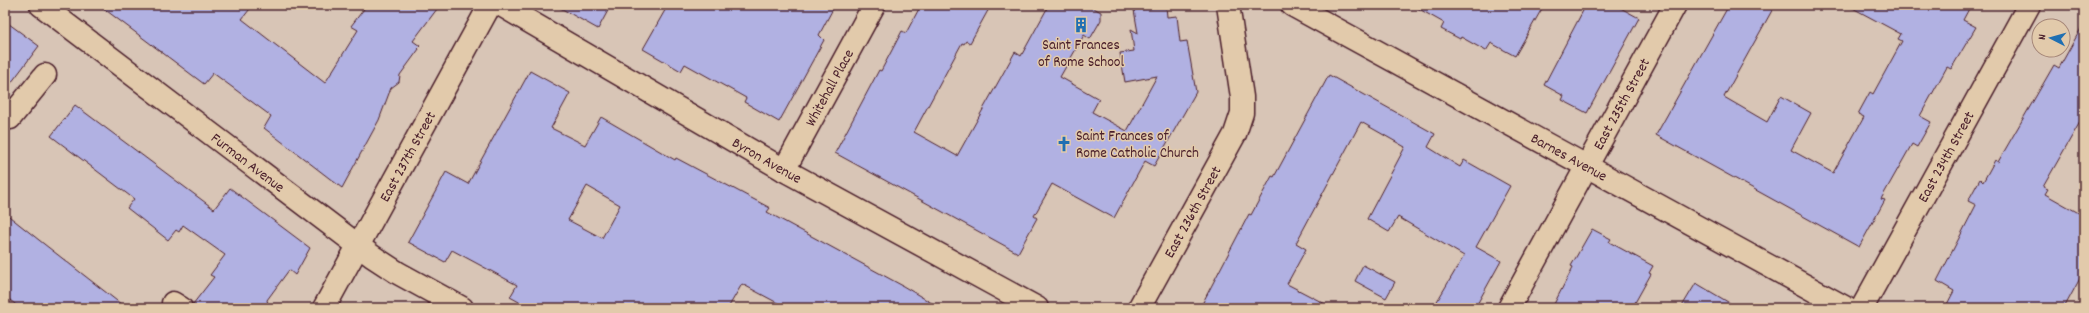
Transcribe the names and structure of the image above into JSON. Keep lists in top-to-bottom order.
{
  "streets": {
    "street": [
      "Whitehall Place",
      "East 235th Street",
      "Barnes Avenue",
      "East 237th Street",
      "East 234th Street",
      "Byron Avenue",
      "Furman Avenue",
      "East 236th Street"
    ]
  },
  "crossings": [
    ["Whitehall Place", "Byron Avenue"],
    ["East 235th Street", "Barnes Avenue"],
    ["East 237th Street", "Furman Avenue"]
  ],
  "places": {
    "building": ["Saint Frances of Rome School"],
    "church": ["Saint Frances of Rome Catholic Church"]
  },
  "north": "left"
}
